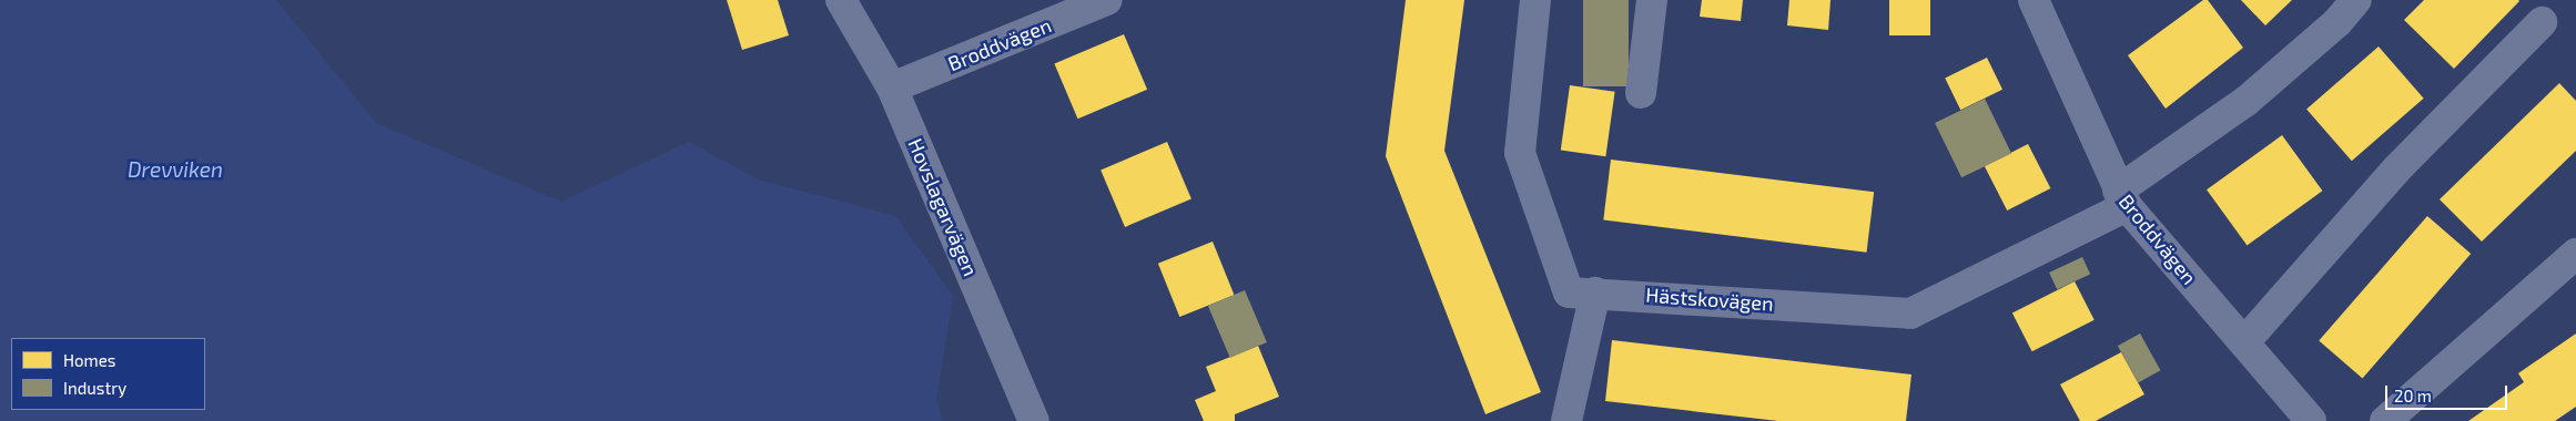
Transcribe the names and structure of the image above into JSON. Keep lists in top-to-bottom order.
{
  "streets": {
    "street": ["Broddvägen", "Hovslagarvägen", "Hästskovägen"]
  },
  "crossings": [
    ["Broddvägen", "Hovslagarvägen"],
    ["Broddvägen", "Hästskovägen"]
  ],
  "water": ["Drevviken"],
  "legend": ["Homes", "Industry"],
  "scale_bar": "20 m"
}
